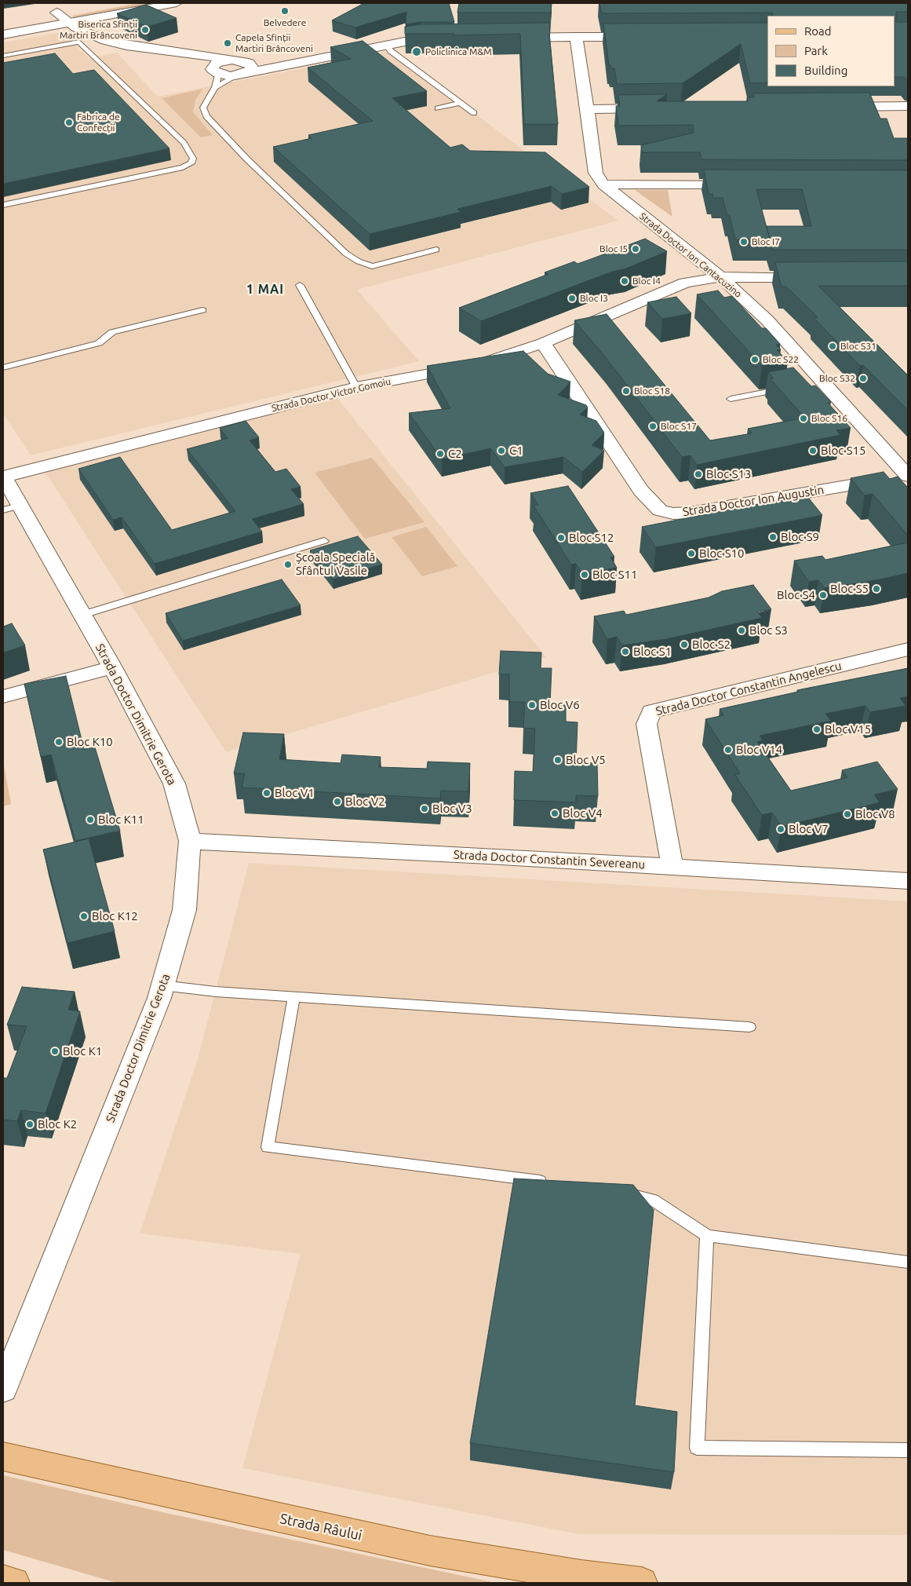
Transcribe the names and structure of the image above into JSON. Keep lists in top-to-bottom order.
{
  "streets": {
    "main road": ["Strada Râului"],
    "street": [
      "Strada Doctor Ion Cantacuzino",
      "Strada Doctor Victor Gomoiu",
      "Strada Doctor Ion Augustin",
      "Strada Doctor Constantin Angelescu",
      "Strada Doctor Dimitrie Gerota",
      "Strada Doctor Constantin Severeanu"
    ]
  },
  "crossings": [
    ["Strada Doctor Ion Cantacuzino", "Strada Doctor Victor Gomoiu"],
    ["Strada Doctor Ion Cantacuzino", "Strada Doctor Ion Augustin"],
    ["Strada Doctor Victor Gomoiu", "Strada Doctor Ion Augustin"],
    ["Strada Doctor Victor Gomoiu", "Strada Doctor Dimitrie Gerota"],
    ["Strada Doctor Constantin Angelescu", "Strada Doctor Constantin Severeanu"],
    ["Strada Doctor Dimitrie Gerota", "Strada Doctor Constantin Severeanu"]
  ],
  "districts": ["1 MAI"],
  "places": [
    "Belvedere",
    "Biserica Sfinții Martiri Brâncoveni",
    "Capela Sfinții Martiri Brâncoveni",
    "Policlinica M&M",
    "Fabrica de Confecții",
    "Bloc I7",
    "Bloc I5",
    "Bloc I4",
    "Bloc I3",
    "Bloc S31",
    "Bloc S22",
    "Bloc S32",
    "Bloc S18",
    "Bloc S16",
    "Bloc S17",
    "C1",
    "Bloc S15",
    "C2",
    "Bloc S13",
    "Bloc S9",
    "Bloc S12",
    "Bloc S10",
    "Școala Specială Sfântul Vasile",
    "Bloc S11",
    "Bloc S5",
    "Bloc S4",
    "Bloc S3",
    "Bloc S2",
    "Bloc S1",
    "Bloc V6",
    "Bloc V15",
    "Bloc K10",
    "Bloc V14",
    "Bloc V5",
    "Bloc V1",
    "Bloc V2",
    "Bloc V3",
    "Bloc V4",
    "Bloc V8",
    "Bloc K11",
    "Bloc V7",
    "Bloc K12",
    "Bloc K1",
    "Bloc K2"
  ],
  "legend": ["Road", "Park", "Building"]
}
